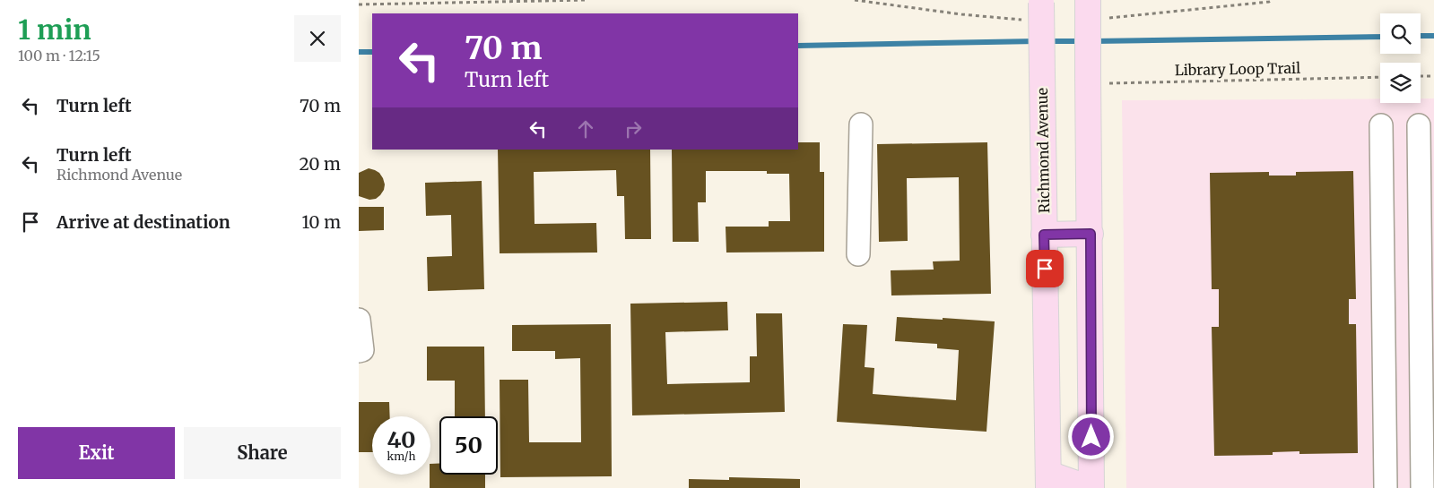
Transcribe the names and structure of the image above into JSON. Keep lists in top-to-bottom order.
{
  "streets": {
    "main road": ["Richmond Avenue"],
    "path": ["Library Loop Trail"]
  },
  "page": {
    "heading": ["1 min", "100 m · 12:15"],
    "turn": ["70 m", "Turn left"],
    "list": [
      {
        "name": "Turn left",
        "value": "70 m"
      },
      {
        "name": "Turn left",
        "note": "Richmond Avenue",
        "value": "20 m"
      },
      {
        "name": "Arrive at destination",
        "value": "10 m"
      }
    ],
    "speed": "40 km/h",
    "limit": "50",
    "buttons": ["Exit", "Share"]
  }
}
